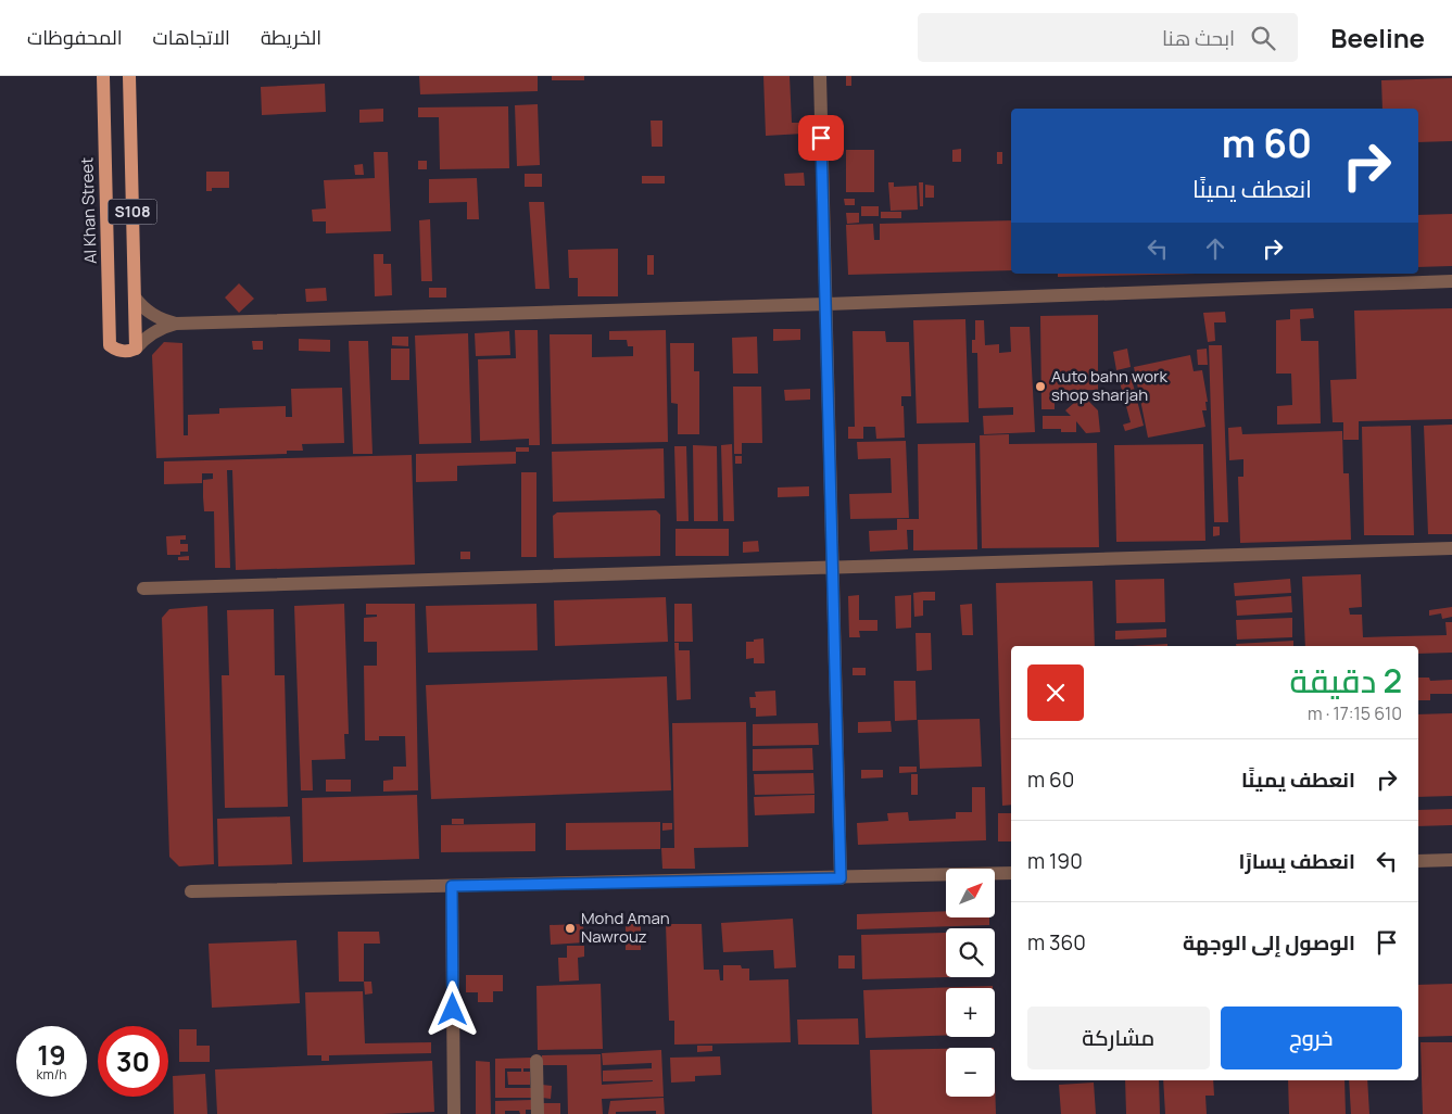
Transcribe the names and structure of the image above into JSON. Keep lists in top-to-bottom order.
{
  "streets": {
    "main road": ["Al Khan Street", "S108"]
  },
  "crossings": [
    ["Al Khan Street", "S108"]
  ],
  "places": ["Auto bahn work shop sharjah", "Mohd Aman Nawrouz"],
  "north": "top right",
  "page": {
    "header": "Beeline",
    "search": "ابحث هنا",
    "nav": ["الخريطة", "الاتجاهات", "المحفوظات"],
    "turn": ["60 m", "انعطف يمينًا"],
    "heading": ["2 دقيقة", "610 m · 17:15"],
    "list": [
      {
        "name": "انعطف يمينًا",
        "value": "60 m"
      },
      {
        "name": "انعطف يسارًا",
        "value": "190 m"
      },
      {
        "name": "الوصول إلى الوجهة",
        "value": "360 m"
      }
    ],
    "map_buttons": ["+", "−"],
    "buttons": ["خروج", "مشاركة"],
    "speed": "19 km/h",
    "limit": "30"
  }
}
